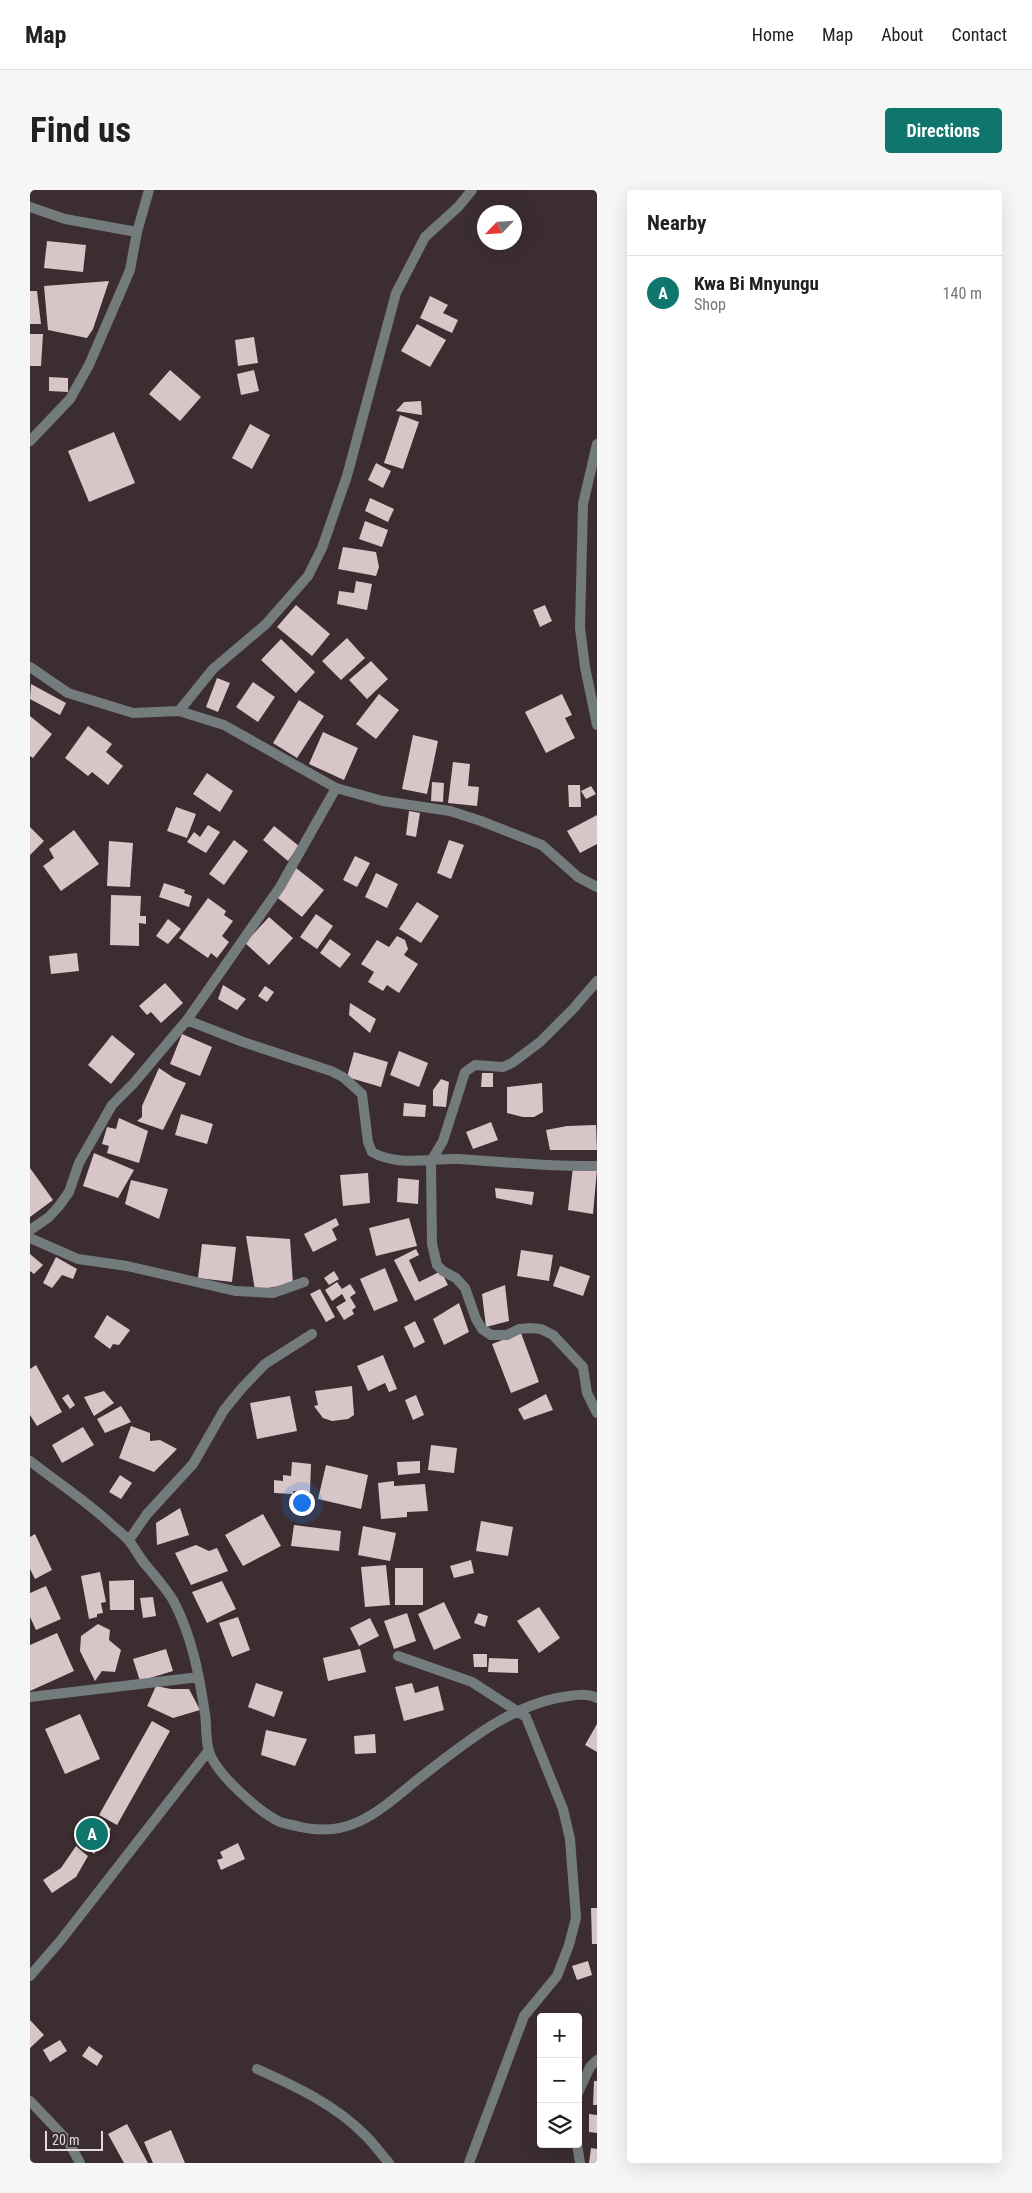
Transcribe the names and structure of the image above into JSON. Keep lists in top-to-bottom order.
{
  "scale_bar": "20 m",
  "north": "bottom left",
  "page": {
    "header": "Map",
    "nav": [
      "Home",
      "Map",
      "About",
      "Contact"
    ],
    "buttons": "Directions",
    "title": "Find us",
    "heading": "Nearby",
    "list": [
      {
        "mark": "A",
        "name": "Kwa Bi Mnyungu",
        "note": "Shop",
        "value": "140 m"
      }
    ],
    "pins": "A",
    "map_buttons": ["+", "−"],
    "scale": "20 m"
  }
}
